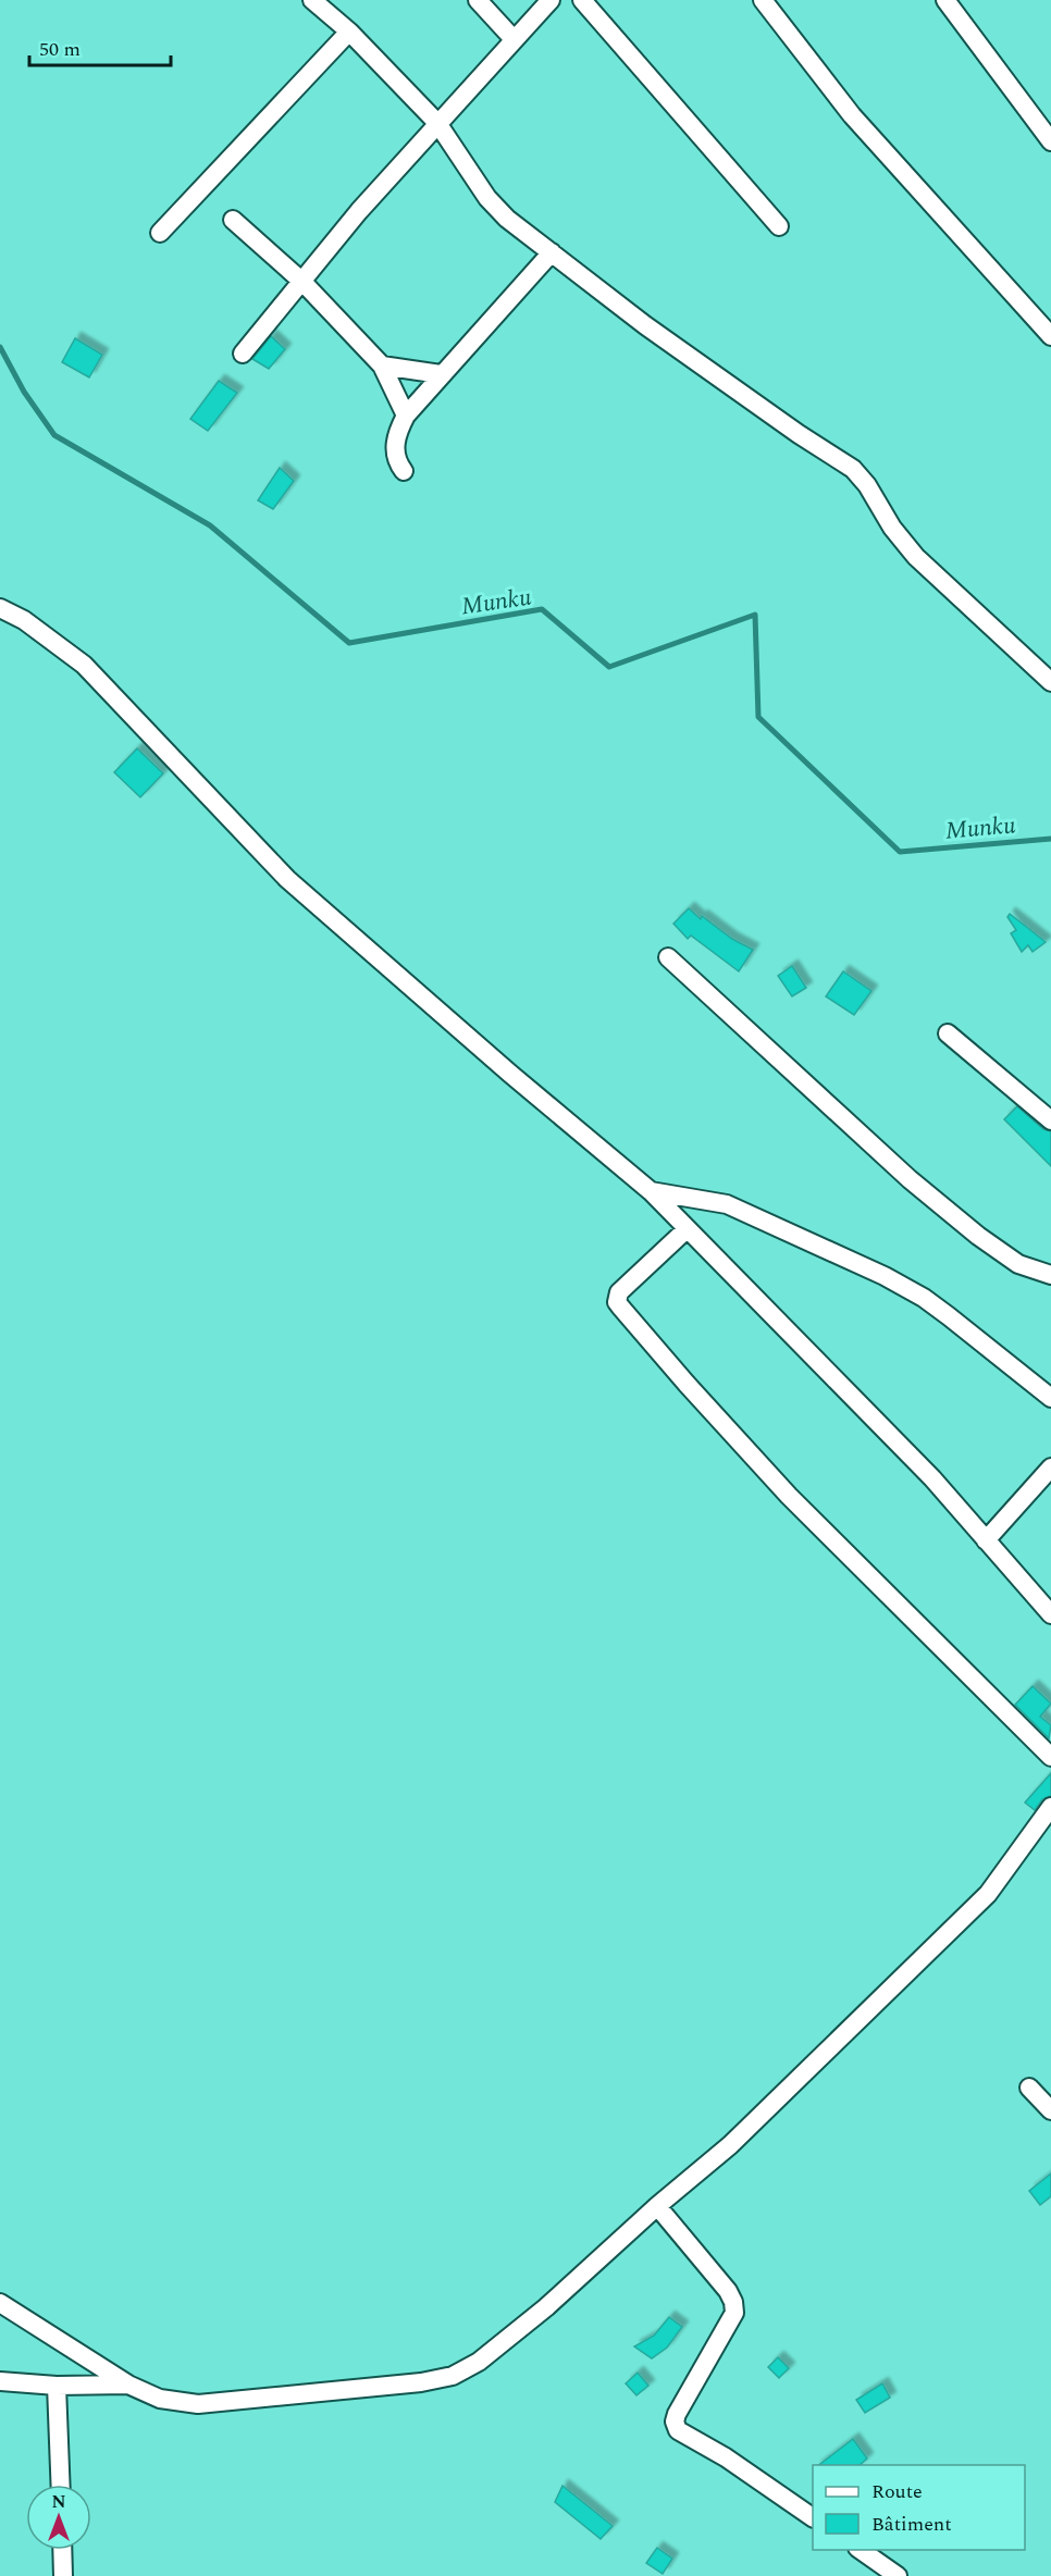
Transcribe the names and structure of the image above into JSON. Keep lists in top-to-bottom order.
{
  "water": ["Munku"],
  "legend": ["Route", "Bâtiment"],
  "scale_bar": "50 m",
  "north": "top"
}
